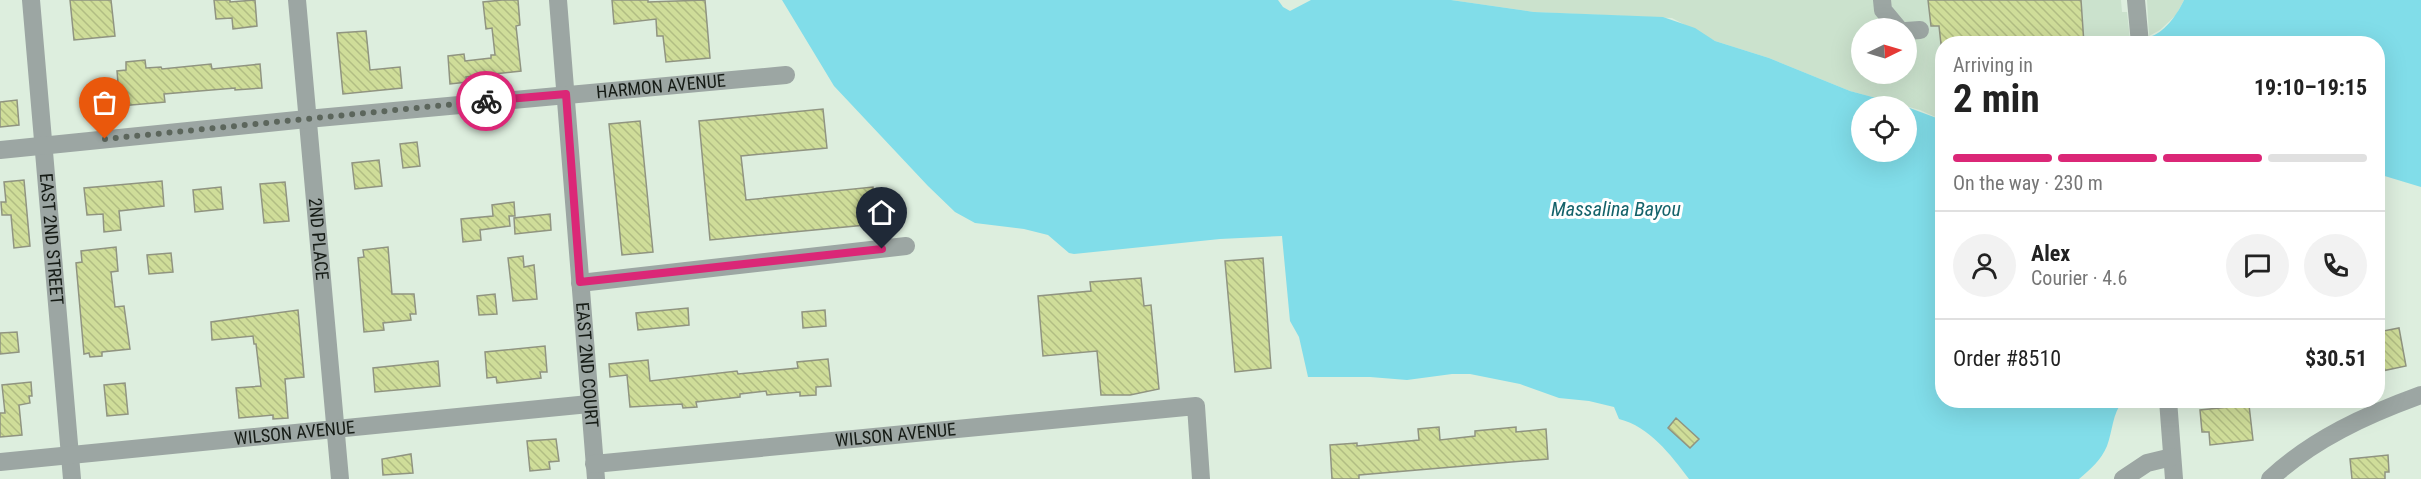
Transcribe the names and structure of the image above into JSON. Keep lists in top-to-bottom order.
{
  "streets": {
    "street": [
      "HARMON AVENUE",
      "EAST 2ND STREET",
      "2ND PLACE",
      "EAST 2ND COURT",
      "WILSON AVENUE"
    ]
  },
  "crossings": [
    ["HARMON AVENUE", "EAST 2ND STREET"],
    ["HARMON AVENUE", "2ND PLACE"],
    ["HARMON AVENUE", "EAST 2ND COURT"],
    ["EAST 2ND STREET", "WILSON AVENUE"],
    ["2ND PLACE", "WILSON AVENUE"],
    ["EAST 2ND COURT", "WILSON AVENUE"]
  ],
  "water": ["Massalina Bayou"],
  "north": "right",
  "page": {
    "heading": ["2 min", "Arriving in", "19:10–19:15"],
    "panel": [
      "Alex",
      "Courier · 4.6",
      "Order #8510",
      "$30.51"
    ],
    "bar": "On the way · 230 m"
  }
}
